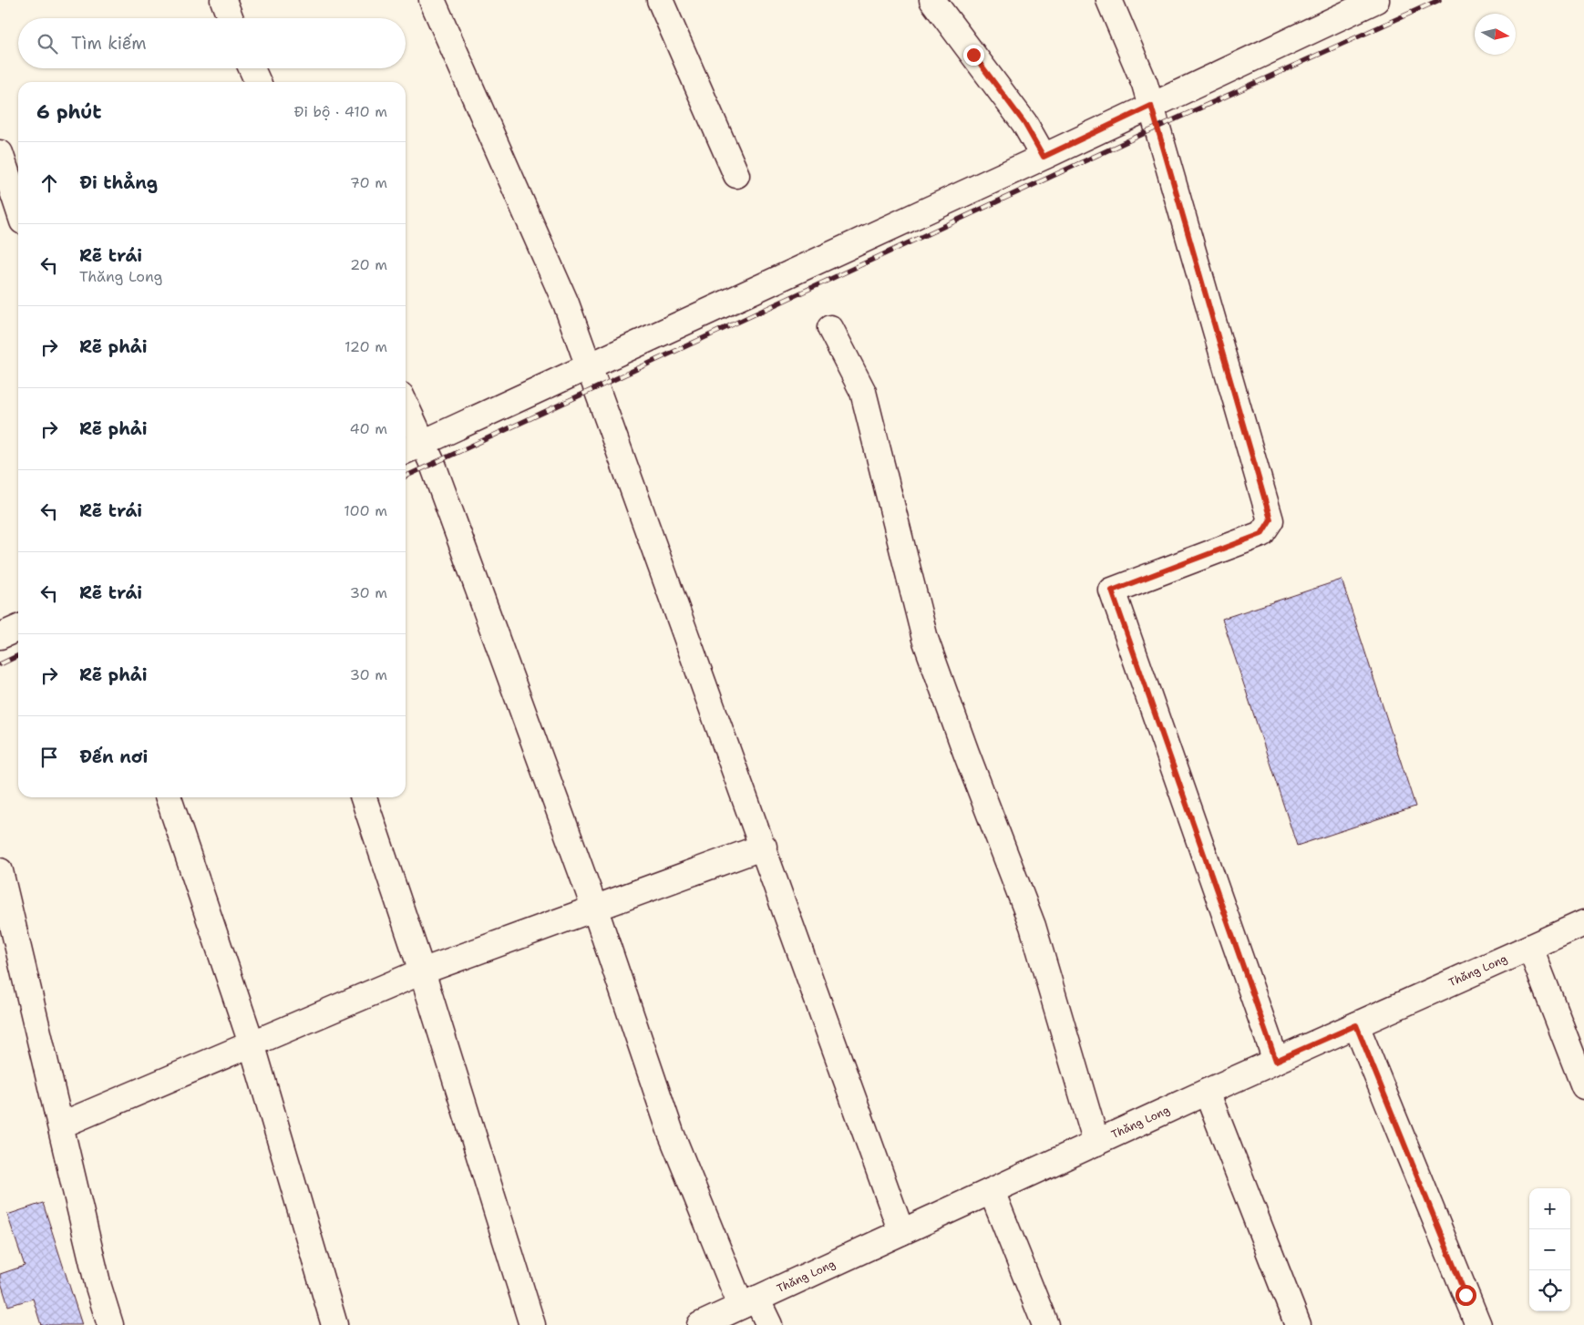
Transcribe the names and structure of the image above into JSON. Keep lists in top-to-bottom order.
{
  "streets": {
    "street": ["Thăng Long"]
  },
  "north": "right",
  "page": {
    "search": "Tìm kiếm",
    "heading": ["6 phút", "Đi bộ · 410 m"],
    "list": [
      ["Đi thẳng", "70 m"],
      ["Rẽ trái", "Thăng Long", "20 m"],
      ["Rẽ phải", "120 m"],
      ["Rẽ phải", "40 m"],
      ["Rẽ trái", "100 m"],
      ["Rẽ trái", "30 m"],
      ["Rẽ phải", "30 m"],
      "Đến nơi"
    ],
    "map_buttons": ["+", "−"]
  }
}
